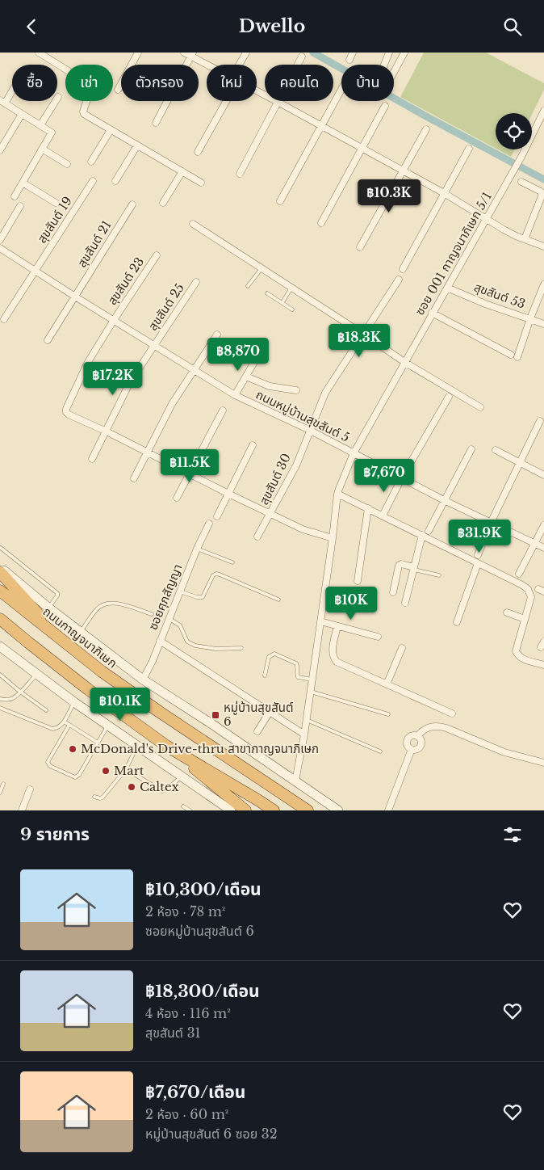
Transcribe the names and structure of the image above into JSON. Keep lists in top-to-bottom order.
{
  "streets": {
    "highway": ["ถนนกาญจนาภิเษก"],
    "street": [
      "สุขสันต์ 19",
      "สุขสันต์ 21",
      "ซอย 001 กาญจนาภิเษก 5/1",
      "สุขสันต์ 23",
      "สุขสันต์ 53",
      "สุขสันต์ 25",
      "ถนนหมู่บ้านสุขสันต์ 5",
      "สุขสันต์ 30",
      "ซอยศุภสัญญา"
    ]
  },
  "crossings": [
    ["สุขสันต์ 19", "ถนนหมู่บ้านสุขสันต์ 5"],
    ["สุขสันต์ 21", "ถนนหมู่บ้านสุขสันต์ 5"],
    ["ซอย 001 กาญจนาภิเษก 5/1", "สุขสันต์ 53"],
    ["ซอย 001 กาญจนาภิเษก 5/1", "ถนนหมู่บ้านสุขสันต์ 5"],
    ["สุขสันต์ 23", "สุขสันต์ 25"],
    ["สุขสันต์ 23", "ถนนหมู่บ้านสุขสันต์ 5"],
    ["สุขสันต์ 25", "ถนนหมู่บ้านสุขสันต์ 5"],
    ["ถนนหมู่บ้านสุขสันต์ 5", "สุขสันต์ 30"]
  ],
  "places": {
    "transit": ["หมู่บ้านสุขสันต์ 6"],
    "other": ["McDonald's Drive-thru สาขากาญจนาภิเษก", "Mart", "Caltex"]
  },
  "page": {
    "header": "Dwello",
    "chip": [
      "ซื้อ",
      "เช่า",
      "ตัวกรอง",
      "ใหม่",
      "คอนโด",
      "บ้าน"
    ],
    "price": [
      "฿10.3K",
      "฿18.3K",
      "฿8,870",
      "฿17.2K",
      "฿11.5K",
      "฿7,670",
      "฿31.9K",
      "฿10K",
      "฿10.1K"
    ],
    "heading": "9 รายการ",
    "list": [
      {
        "name": "฿10,300/เดือน",
        "note": "2 ห้อง · 78 m² · ซอยหมู่บ้านสุขสันต์ 6"
      },
      {
        "name": "฿18,300/เดือน",
        "note": "4 ห้อง · 116 m² · สุขสันต์ 31"
      },
      {
        "name": "฿7,670/เดือน",
        "note": "2 ห้อง · 60 m² · หมู่บ้านสุขสันต์ 6 ซอย 32"
      }
    ]
  }
}
